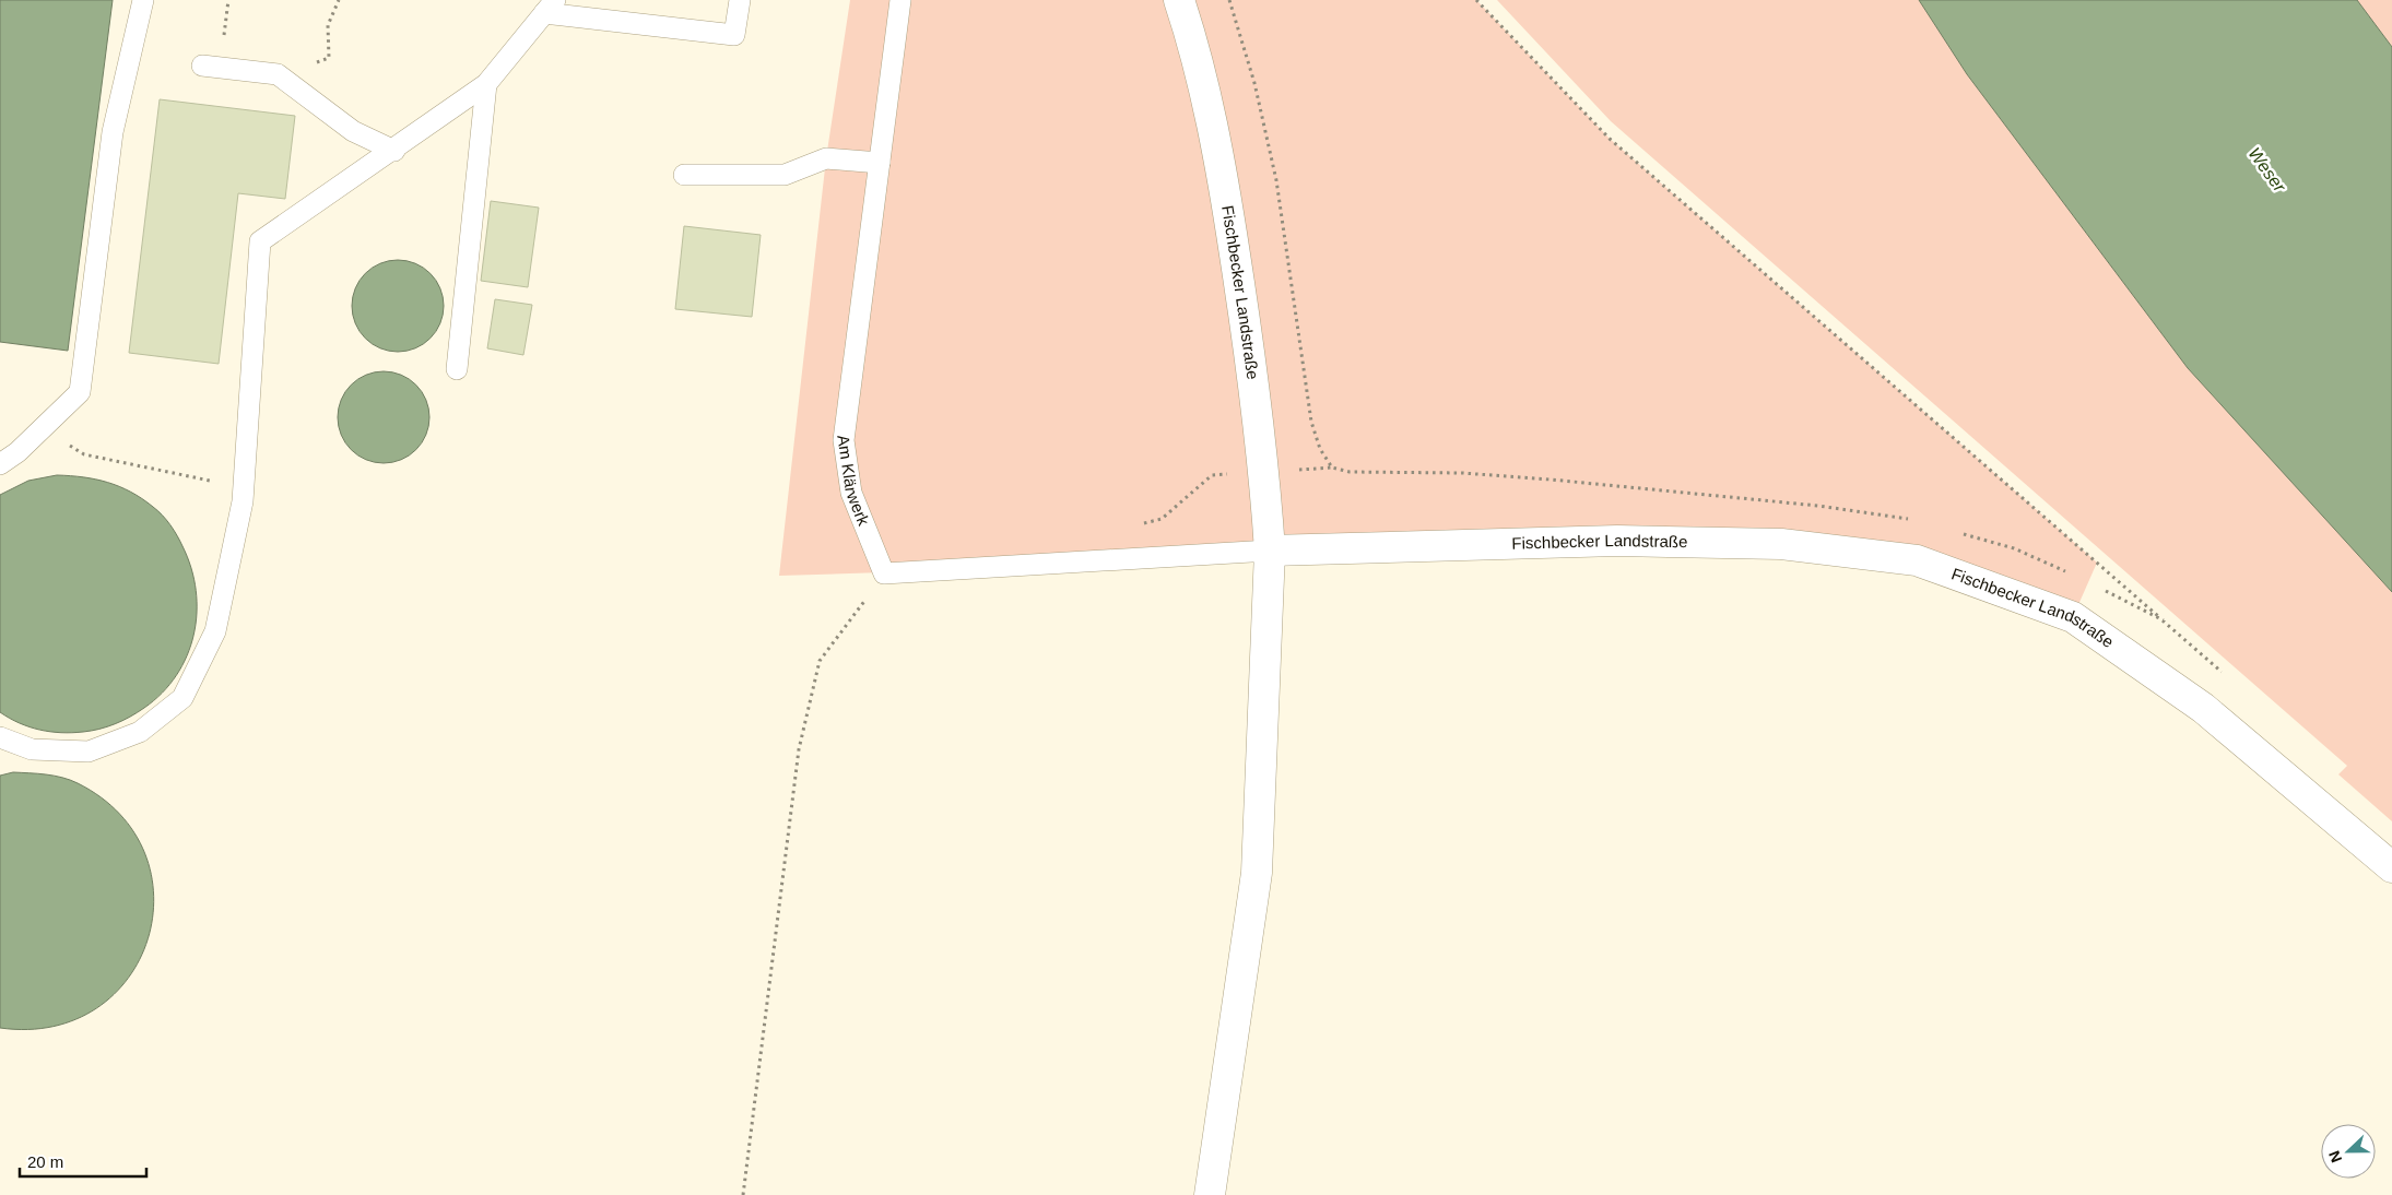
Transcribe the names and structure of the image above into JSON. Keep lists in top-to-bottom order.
{
  "streets": {
    "main road": ["Fischbecker Landstraße"],
    "lane": ["Am Klärwerk"]
  },
  "water": ["Weser"],
  "scale_bar": "20 m",
  "north": "left"
}
